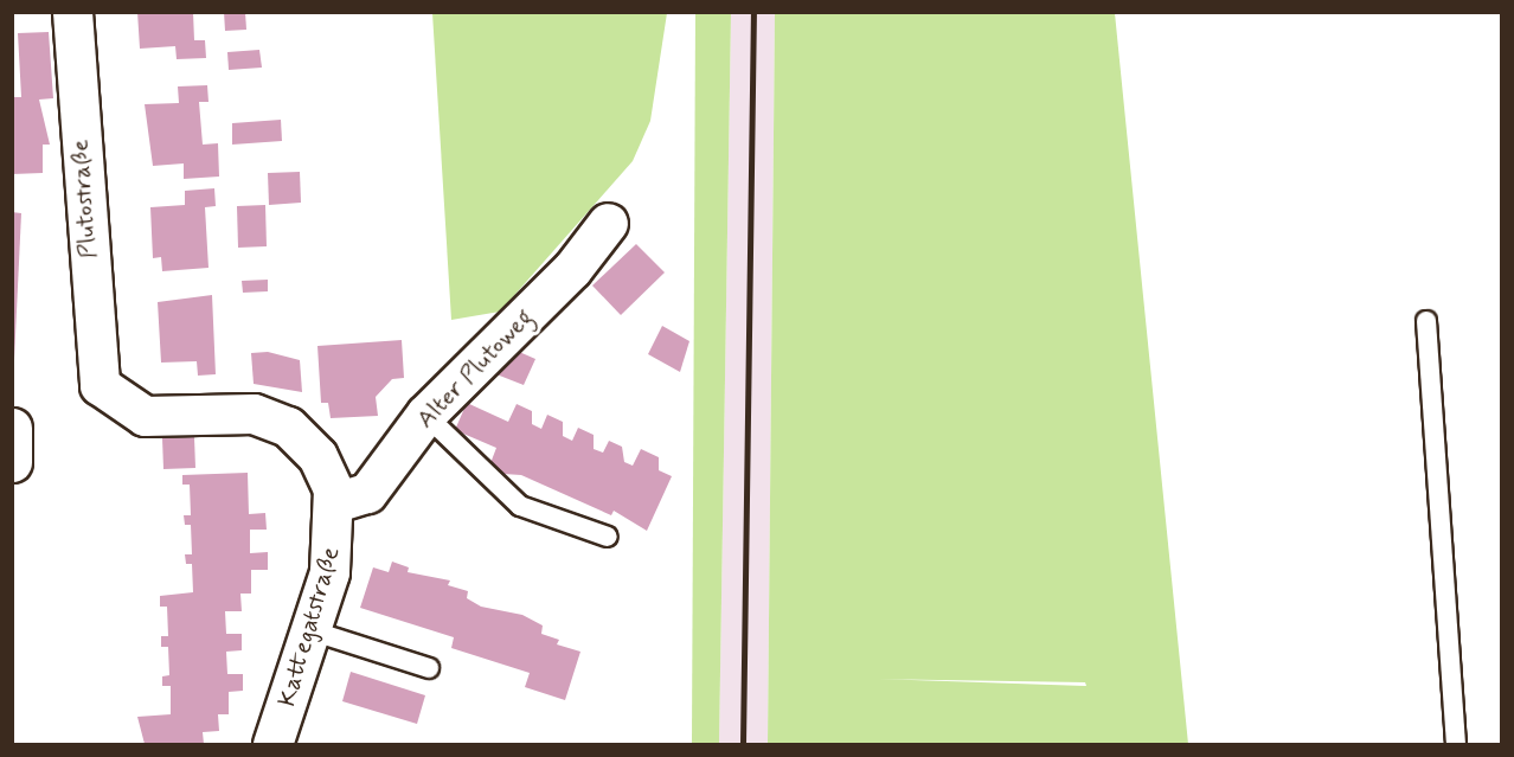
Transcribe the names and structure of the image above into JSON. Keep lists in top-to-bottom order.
{
  "streets": {
    "street": ["Plutostraße", "Alter Plutoweg", "Kattegatstraße"]
  },
  "crossings": [
    ["Plutostraße", "Kattegatstraße"],
    ["Alter Plutoweg", "Kattegatstraße"]
  ]
}
